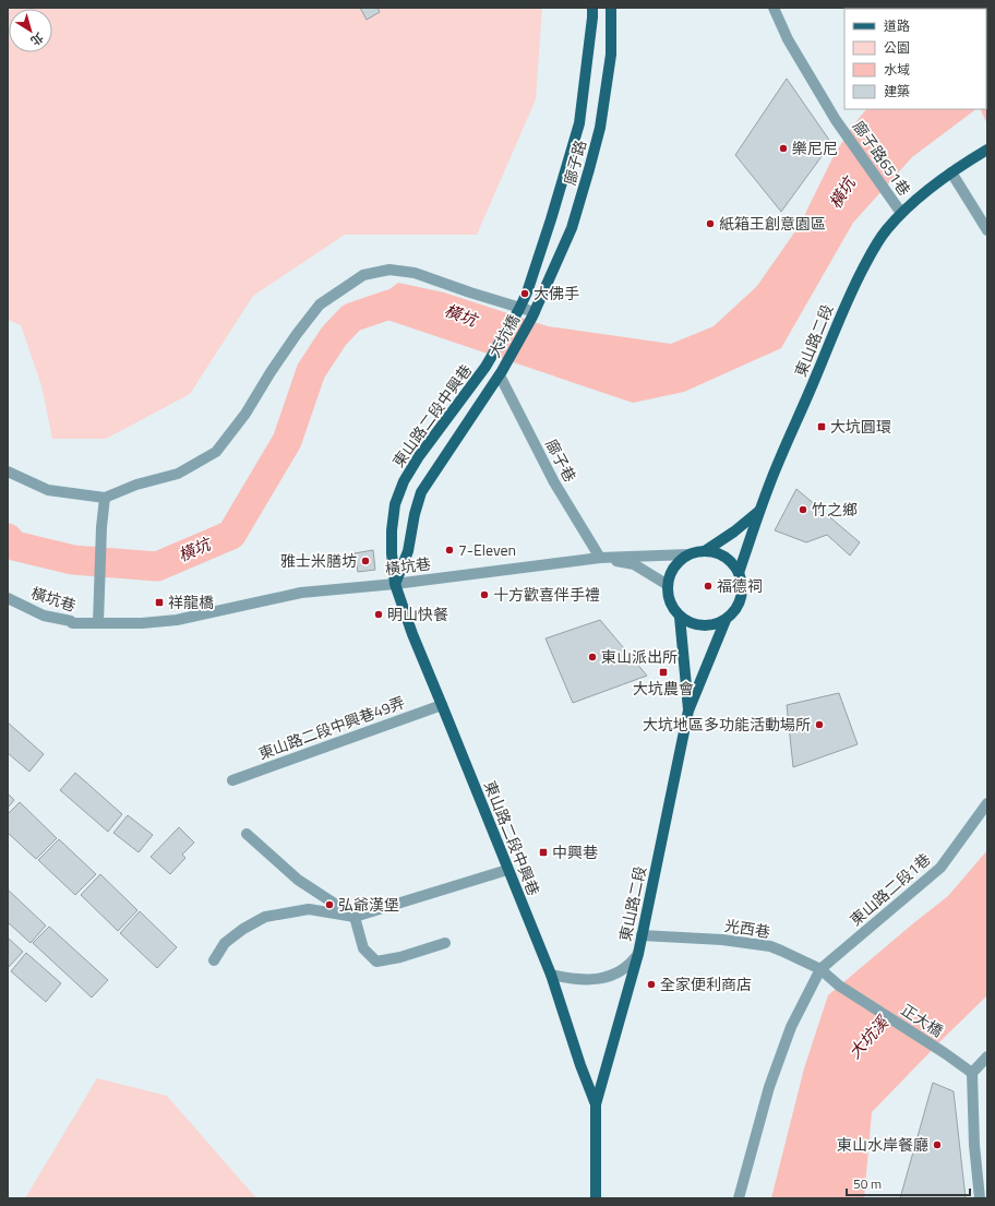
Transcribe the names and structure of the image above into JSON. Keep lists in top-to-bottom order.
{
  "streets": {
    "main road": [
      "廍子路",
      "大坑橋",
      "東山路二段",
      "東山路二段中興巷"
    ],
    "street": [
      "廍子路651巷",
      "廍子巷",
      "橫坑巷",
      "東山路二段中興巷49弄",
      "東山路二段1巷",
      "光西巷",
      "正大橋"
    ]
  },
  "crossings": [
    ["廍子路651巷", "東山路二段"],
    ["廍子路", "大坑橋"],
    ["大坑橋", "東山路二段中興巷"],
    ["大坑橋", "廍子巷"],
    ["東山路二段", "東山路二段中興巷"],
    ["東山路二段", "橫坑巷"],
    ["東山路二段", "光西巷"],
    ["東山路二段中興巷", "廍子巷"],
    ["東山路二段中興巷", "橫坑巷"],
    ["東山路二段中興巷", "東山路二段中興巷49弄"],
    ["廍子巷", "橫坑巷"],
    ["東山路二段1巷", "光西巷"],
    ["光西巷", "正大橋"]
  ],
  "water": ["橫坑", "大坑溪"],
  "places": {
    "other": [
      "樂尼尼",
      "紙箱王創意園區",
      "大佛手",
      "竹之鄉",
      "7-Eleven",
      "雅士米膳坊",
      "福德祠",
      "十方歡喜伴手禮",
      "明山快餐",
      "東山派出所",
      "大坑地區多功能活動場所",
      "弘爺漢堡",
      "全家便利商店",
      "東山水岸餐廳"
    ],
    "transit": [
      "大坑圓環",
      "祥龍橋",
      "大坑農會",
      "中興巷"
    ]
  },
  "legend": [
    "道路",
    "公園",
    "水域",
    "建築"
  ],
  "scale_bar": "50 m",
  "north": "bottom right"
}
